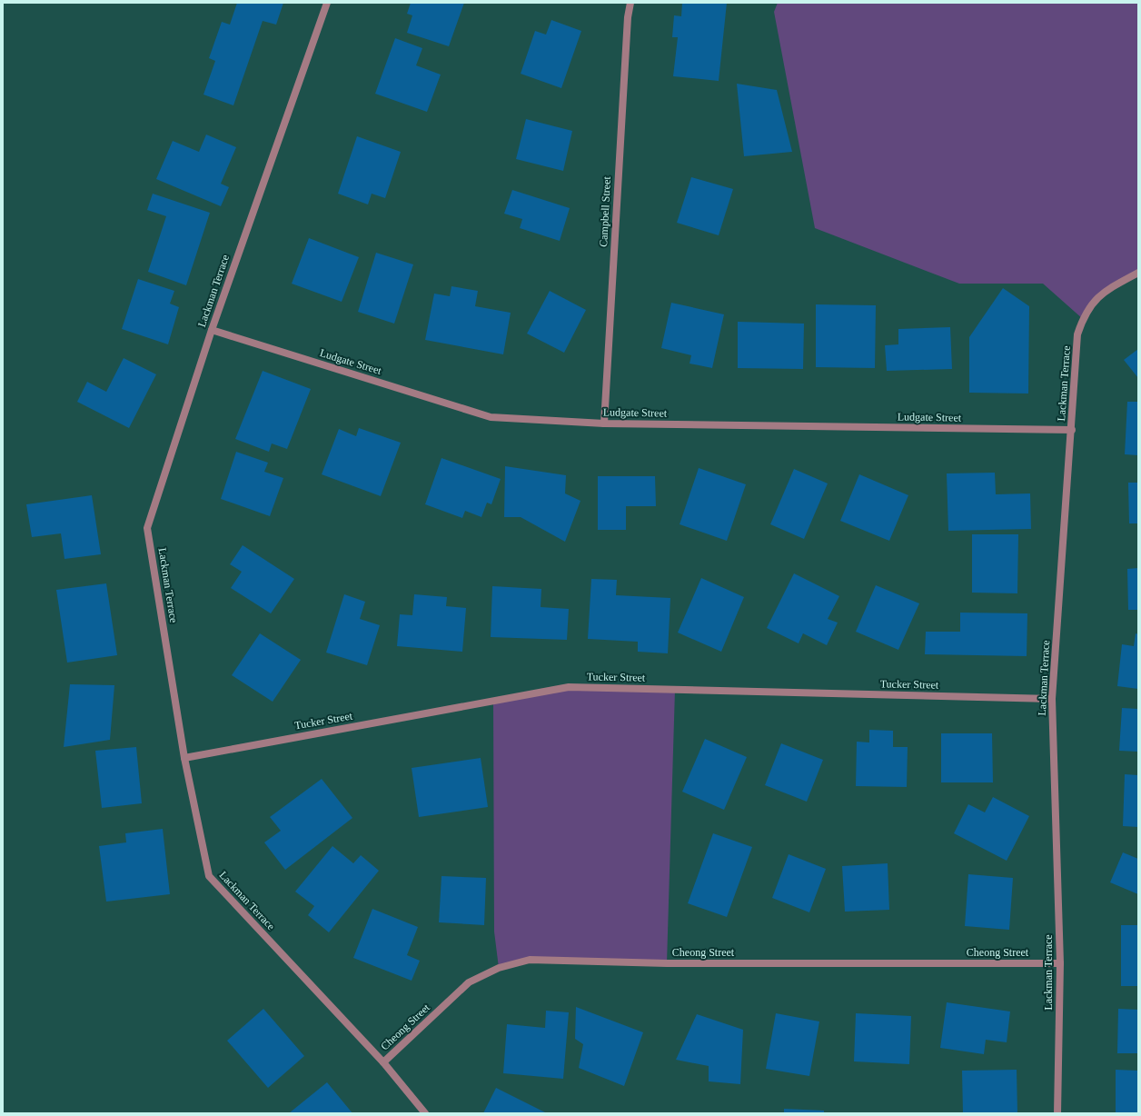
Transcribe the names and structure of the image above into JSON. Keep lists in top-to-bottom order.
{
  "streets": {
    "street": [
      "Campbell Street",
      "Lackman Terrace",
      "Ludgate Street",
      "Tucker Street",
      "Cheong Street"
    ]
  },
  "crossings": [
    ["Campbell Street", "Ludgate Street"],
    ["Lackman Terrace", "Ludgate Street"],
    ["Lackman Terrace", "Tucker Street"],
    ["Lackman Terrace", "Cheong Street"]
  ]
}
